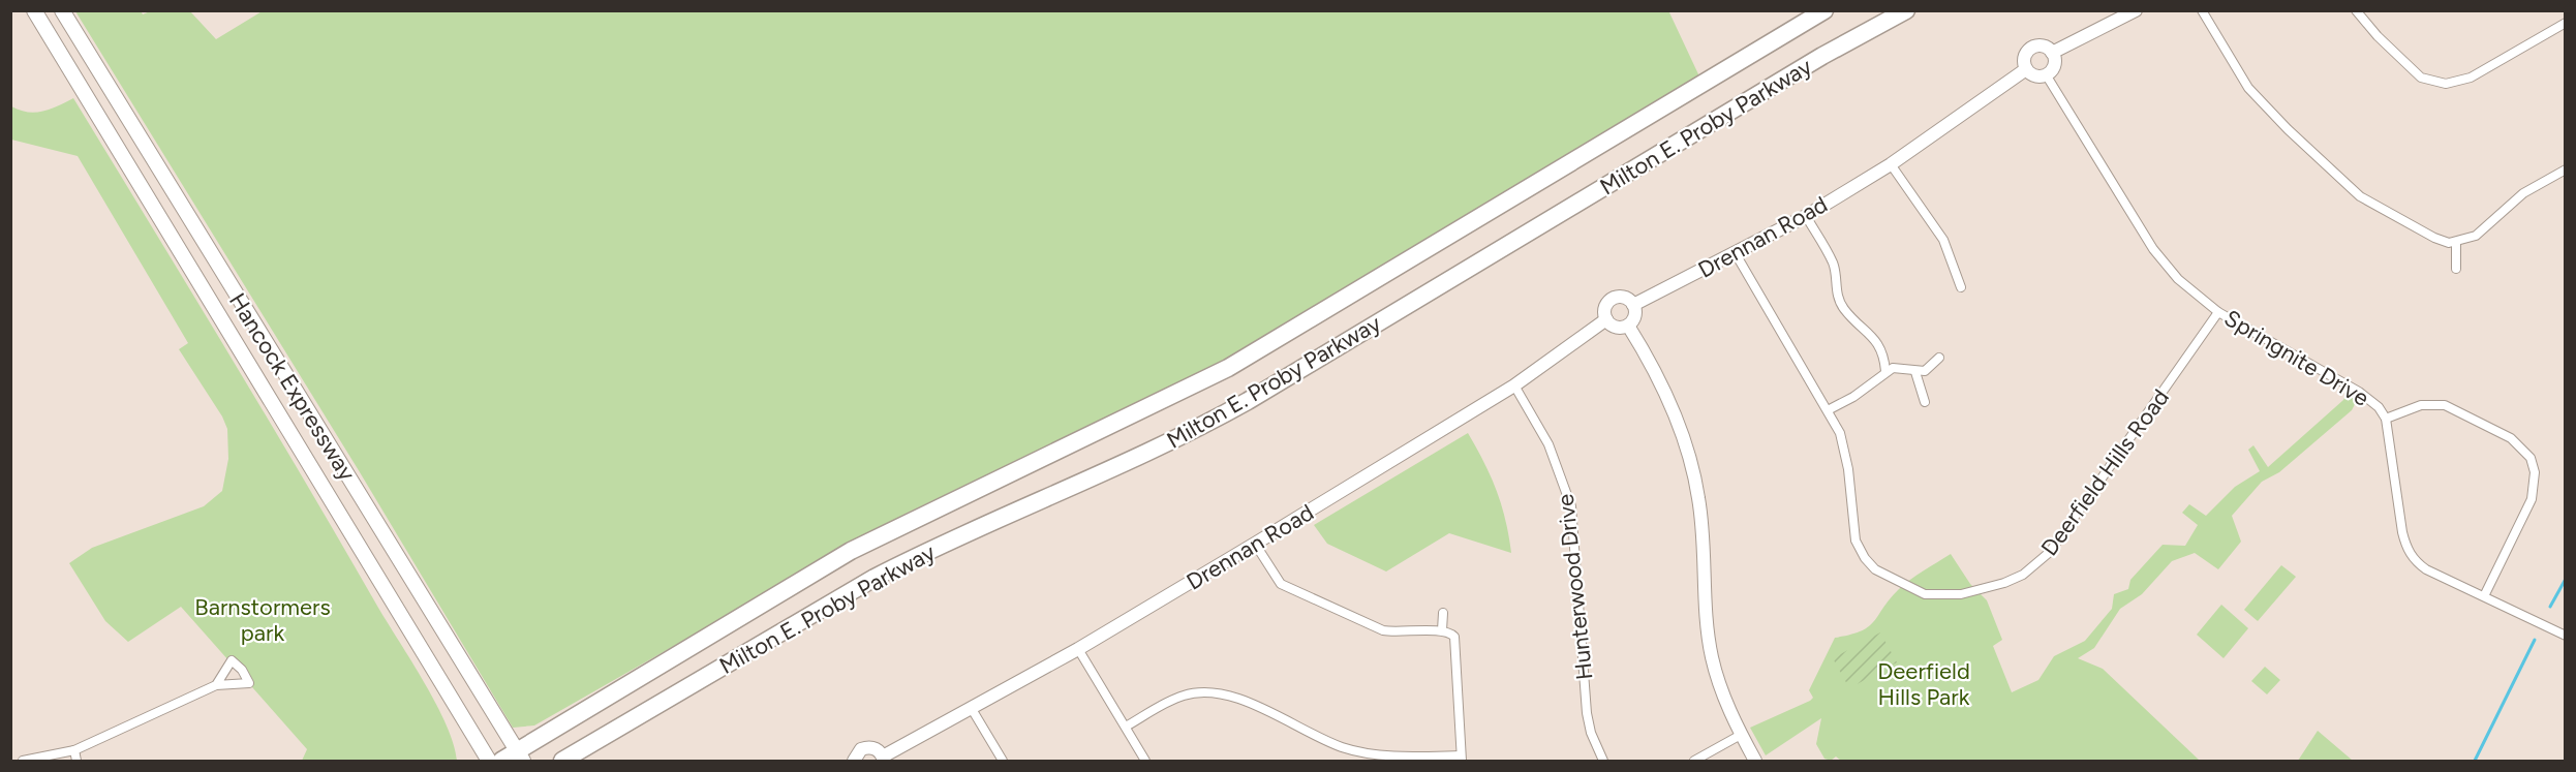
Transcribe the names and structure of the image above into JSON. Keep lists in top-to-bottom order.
{
  "streets": {
    "highway": ["Milton E. Proby Parkway"],
    "main road": ["Hancock Expressway"],
    "street": [
      "Drennan Road",
      "Springnite Drive",
      "Deerfield Hills Road",
      "Hunterwood Drive"
    ]
  },
  "crossings": [
    ["Milton E. Proby Parkway", "Hancock Expressway"],
    ["Drennan Road", "Springnite Drive"],
    ["Drennan Road", "Deerfield Hills Road"],
    ["Drennan Road", "Hunterwood Drive"],
    ["Springnite Drive", "Deerfield Hills Road"]
  ],
  "parks": ["Barnstormers park", "Deerfield Hills Park"]
}
